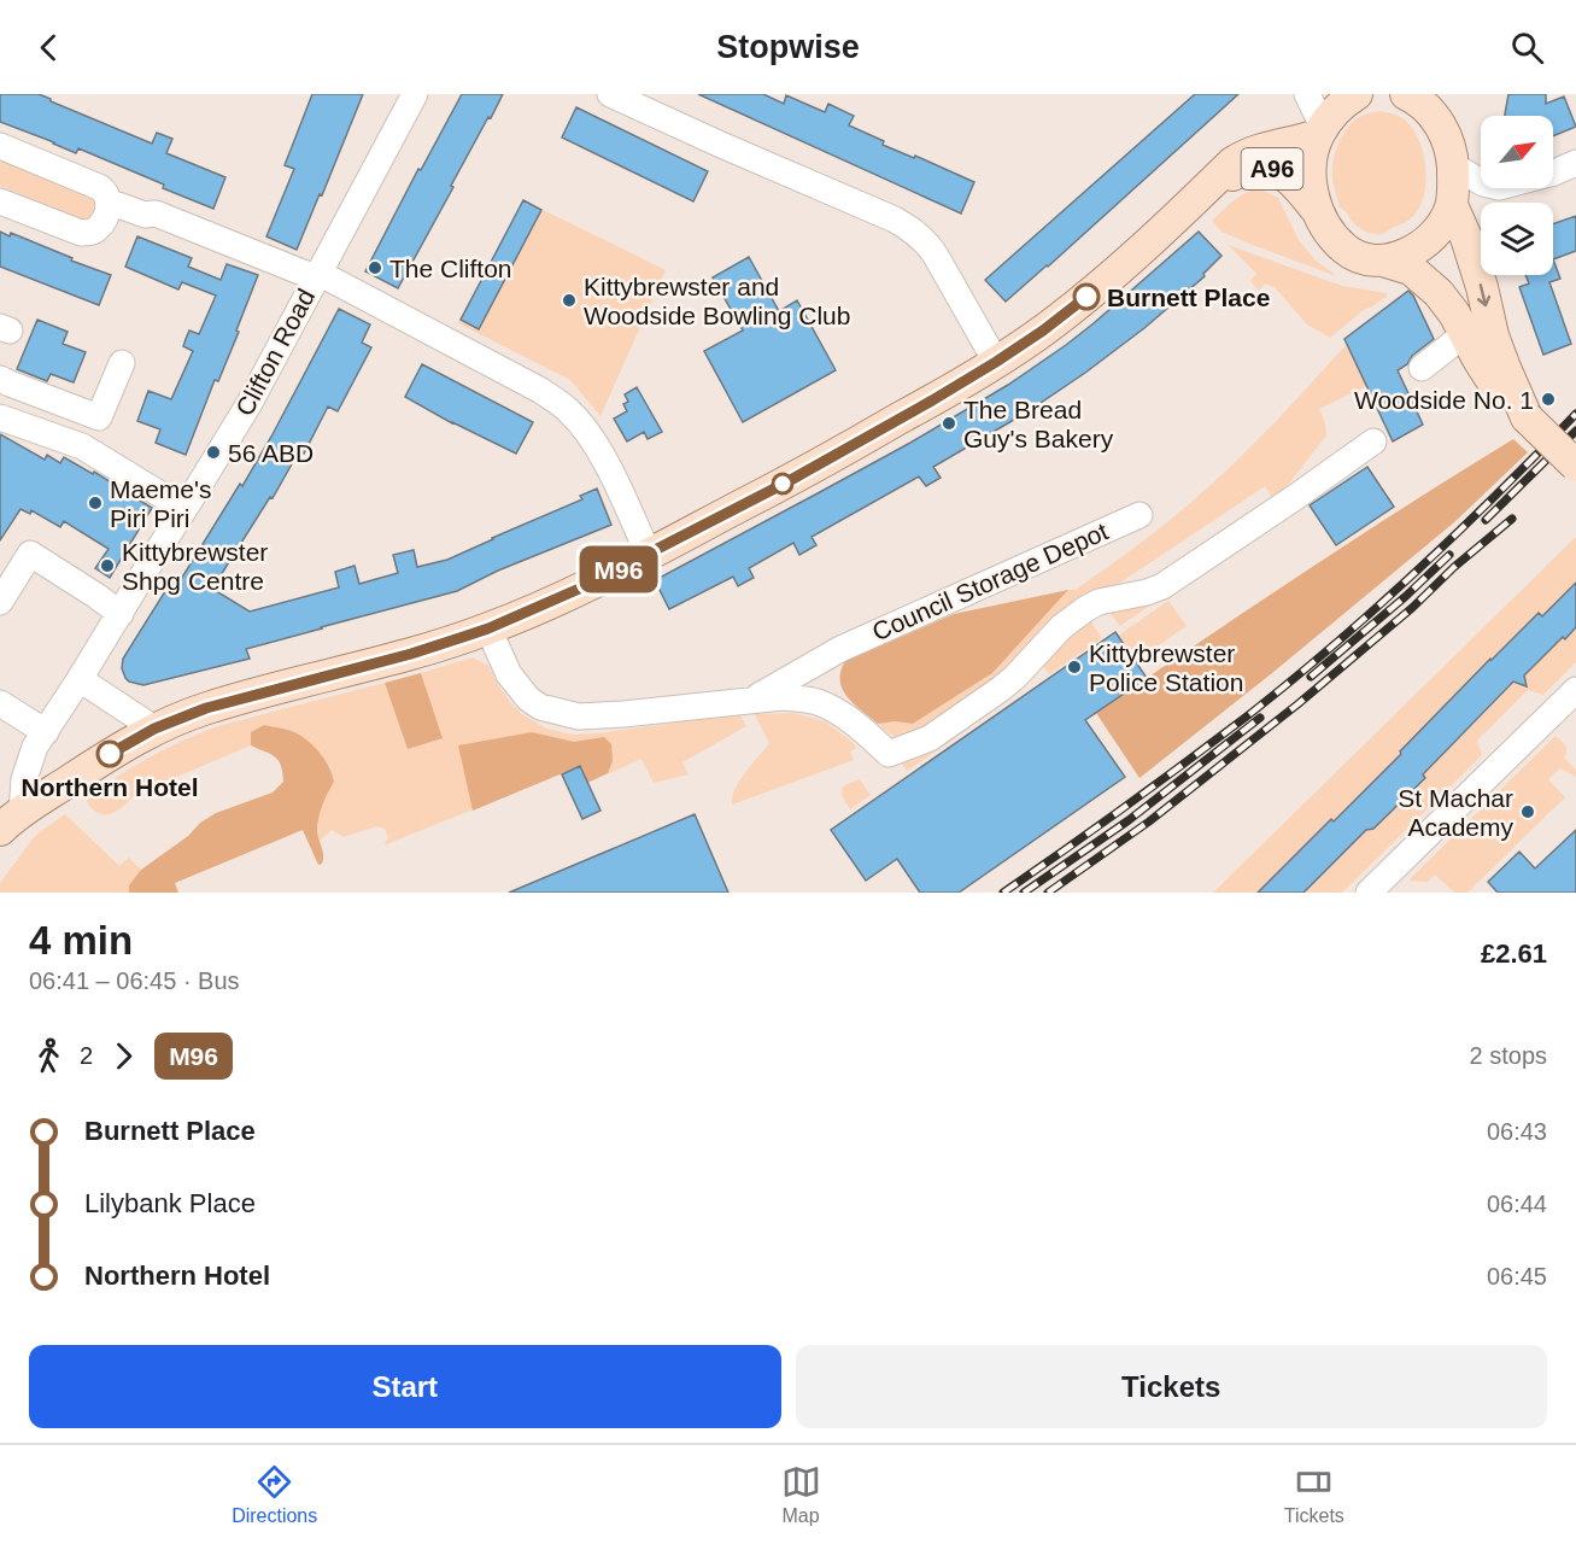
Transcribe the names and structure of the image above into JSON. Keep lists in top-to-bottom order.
{
  "streets": {
    "main road": ["A96"],
    "street": ["Clifton Road", "Council Storage Depot"]
  },
  "crossings": [
    ["A96", "Clifton Road"]
  ],
  "places": [
    "The Clifton",
    "Burnett Place",
    "Kittybrewster and Woodside Bowling Club",
    "Woodside No. 1",
    "The Bread Guy's Bakery",
    "56 ABD",
    "Maeme's Piri Piri",
    "Kittybrewster Shpg Centre",
    "Kittybrewster Police Station",
    "Northern Hotel",
    "St Machar Academy"
  ],
  "lines": ["bus line M96"],
  "north": "top right",
  "page": {
    "header": "Stopwise",
    "on_map": "M96",
    "heading": ["4 min", "06:41 – 06:45 · Bus", "£2.61"],
    "legs": ["2", "M96", "2 stops"],
    "list": [
      {
        "name": "Burnett Place",
        "value": "06:43"
      },
      {
        "name": "Lilybank Place",
        "value": "06:44"
      },
      {
        "name": "Northern Hotel",
        "value": "06:45"
      }
    ],
    "buttons": ["Start", "Tickets"],
    "tabs": ["Directions", "Map", "Tickets"]
  }
}
